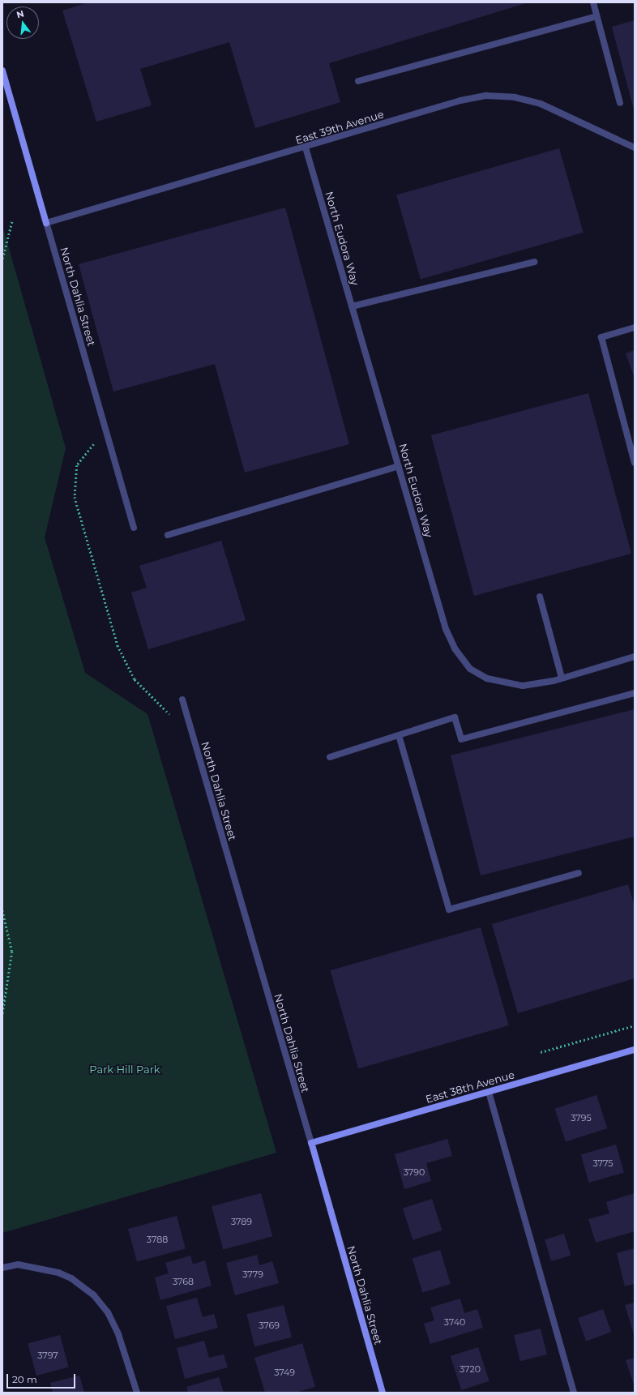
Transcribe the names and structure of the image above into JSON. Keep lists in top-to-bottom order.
{
  "streets": {
    "street": [
      "East 39th Avenue",
      "North Eudora Way",
      "North Dahlia Street",
      "East 38th Avenue"
    ]
  },
  "crossings": [
    ["East 39th Avenue", "North Eudora Way"],
    ["East 39th Avenue", "North Dahlia Street"],
    ["North Dahlia Street", "East 38th Avenue"]
  ],
  "parks": ["Park Hill Park"],
  "house_numbers": [
    "3795",
    "3775",
    "3790",
    "3789",
    "3788",
    "3779",
    "3768",
    "3740",
    "3769",
    "3797",
    "3720",
    "3749"
  ],
  "scale_bar": "20 m",
  "north": "top"
}
